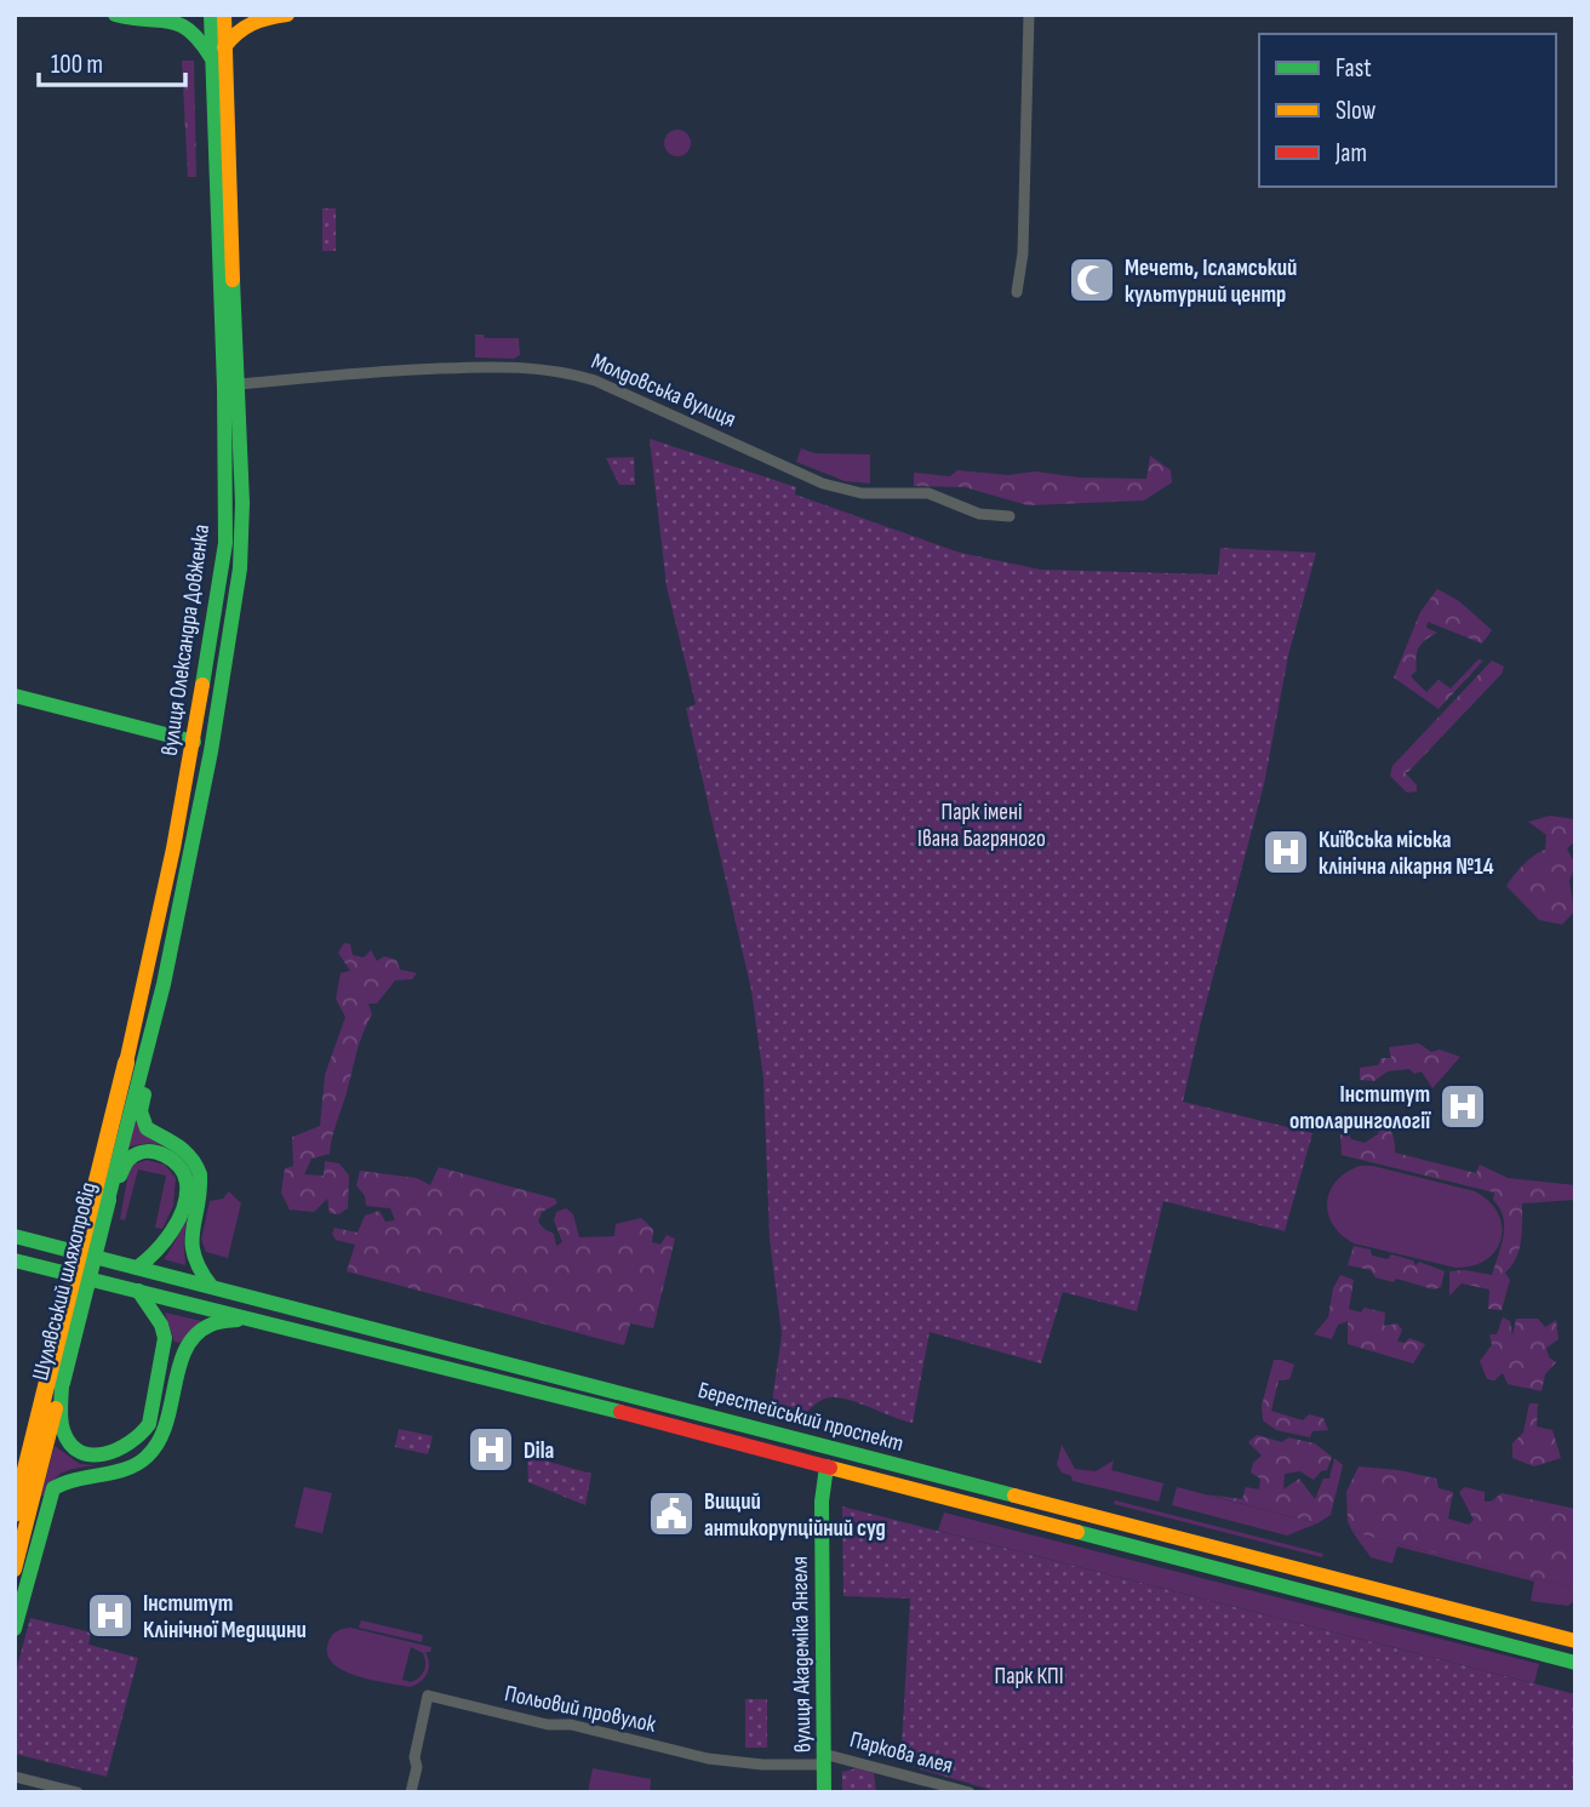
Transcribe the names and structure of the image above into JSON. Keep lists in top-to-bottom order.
{
  "streets": {
    "main road": [
      "вулиця Олександра Довженка",
      "Шулявський шляхопровід",
      "Берестейський проспект",
      "вулиця Академіка Янгеля"
    ],
    "street": ["Молдовська вулиця", "Польовий провулок", "Паркова алея"]
  },
  "crossings": [
    ["Молдовська вулиця", "вулиця Олександра Довженка"],
    ["вулиця Олександра Довженка", "Шулявський шляхопровід"],
    ["Берестейський проспект", "вулиця Академіка Янгеля"],
    ["вулиця Академіка Янгеля", "Польовий провулок"],
    ["вулиця Академіка Янгеля", "Паркова алея"],
    ["Польовий провулок", "Паркова алея"]
  ],
  "parks": ["Парк імені Івана Багряного", "Парк КПІ"],
  "places": {
    "mosque": ["Мечеть, Ісламський культурний центр"],
    "hospital": [
      "Київська міська клінічна лікарня №14",
      "Інститут отоларингології",
      "Dila",
      "Інститут Клінічної Медицини"
    ],
    "public building": ["Вищий антикорупційний суд"]
  },
  "legend": ["Fast", "Slow", "Jam"],
  "scale_bar": "100 m"
}
